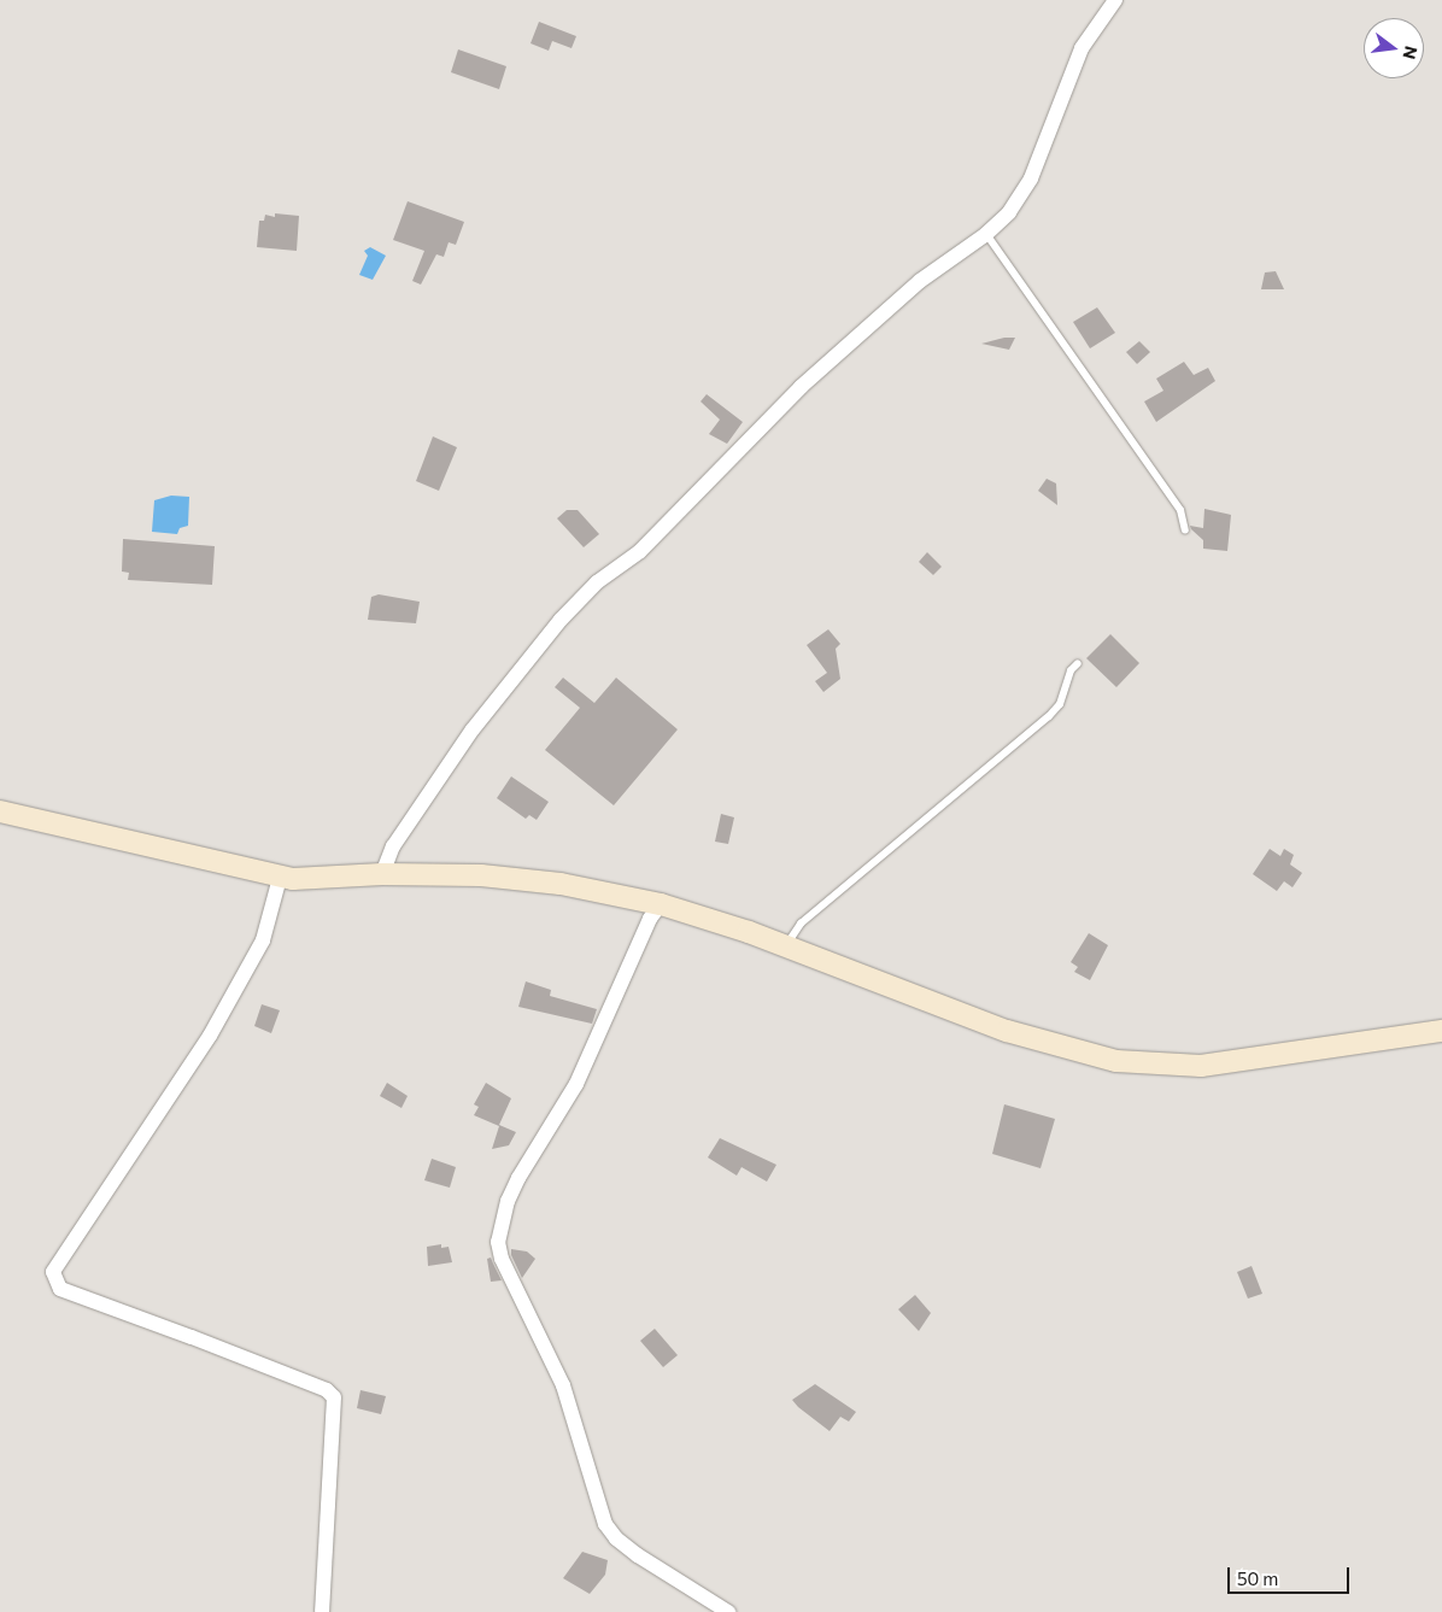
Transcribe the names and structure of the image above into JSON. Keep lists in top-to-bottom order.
{
  "scale_bar": "50 m",
  "north": "right"
}
